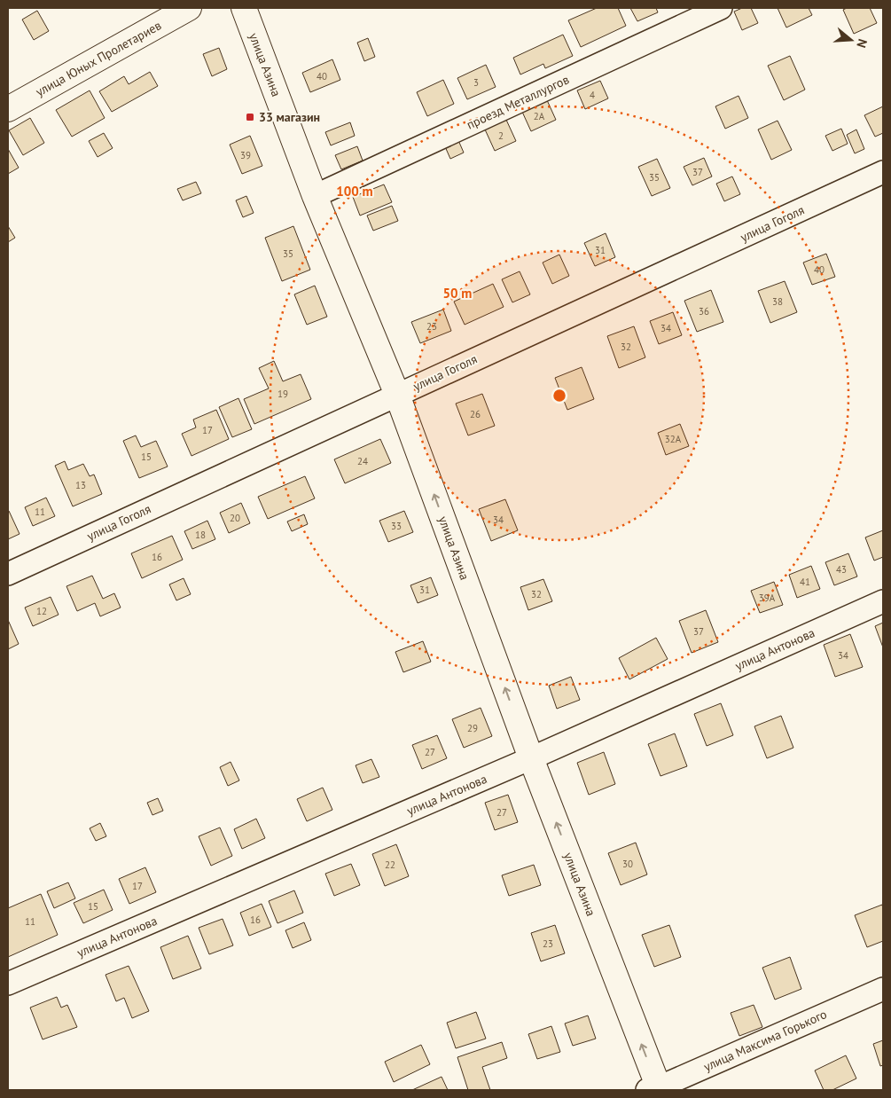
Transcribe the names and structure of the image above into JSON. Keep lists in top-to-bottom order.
{
  "streets": {
    "main road": ["улица Юных Пролетариев", "улица Азина"],
    "street": [
      "проезд Металлургов",
      "улица Гоголя",
      "улица Антонова",
      "улица Максима Горького"
    ]
  },
  "crossings": [
    ["улица Азина", "проезд Металлургов"],
    ["улица Азина", "улица Гоголя"],
    ["улица Азина", "улица Антонова"],
    ["улица Азина", "улица Максима Горького"]
  ],
  "one_way": ["улица Азина"],
  "places": {
    "transit": ["33 магазин"]
  },
  "house_numbers": [
    "40",
    "3",
    "4",
    "2А",
    "2",
    "39",
    "37",
    "35",
    "31",
    "35",
    "40",
    "38",
    "36",
    "23",
    "34",
    "32",
    "19",
    "26",
    "17",
    "32А",
    "15",
    "24",
    "13",
    "11",
    "20",
    "34",
    "33",
    "18",
    "16",
    "43",
    "41",
    "31",
    "32",
    "39А",
    "12",
    "37",
    "34",
    "29",
    "27",
    "27",
    "30",
    "22",
    "17",
    "15",
    "16",
    "11",
    "23"
  ],
  "north": "right",
  "rings": ["100 m", "50 m"]
}
